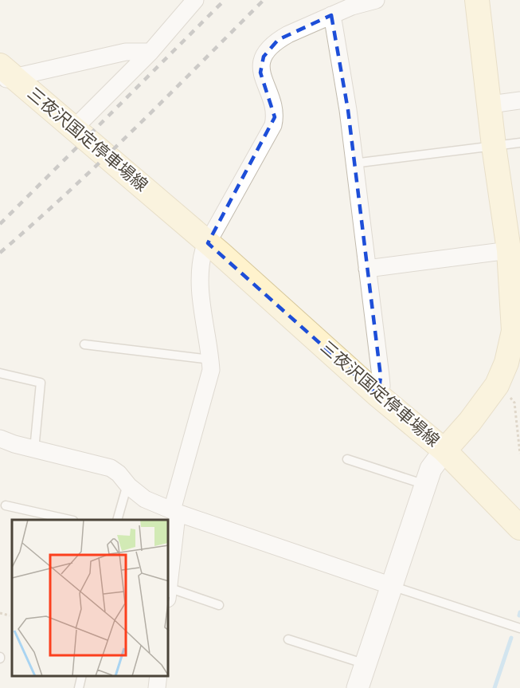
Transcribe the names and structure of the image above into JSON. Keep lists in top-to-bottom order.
{
  "streets": {
    "main road": ["三夜沢国定停車場線"]
  }
}
